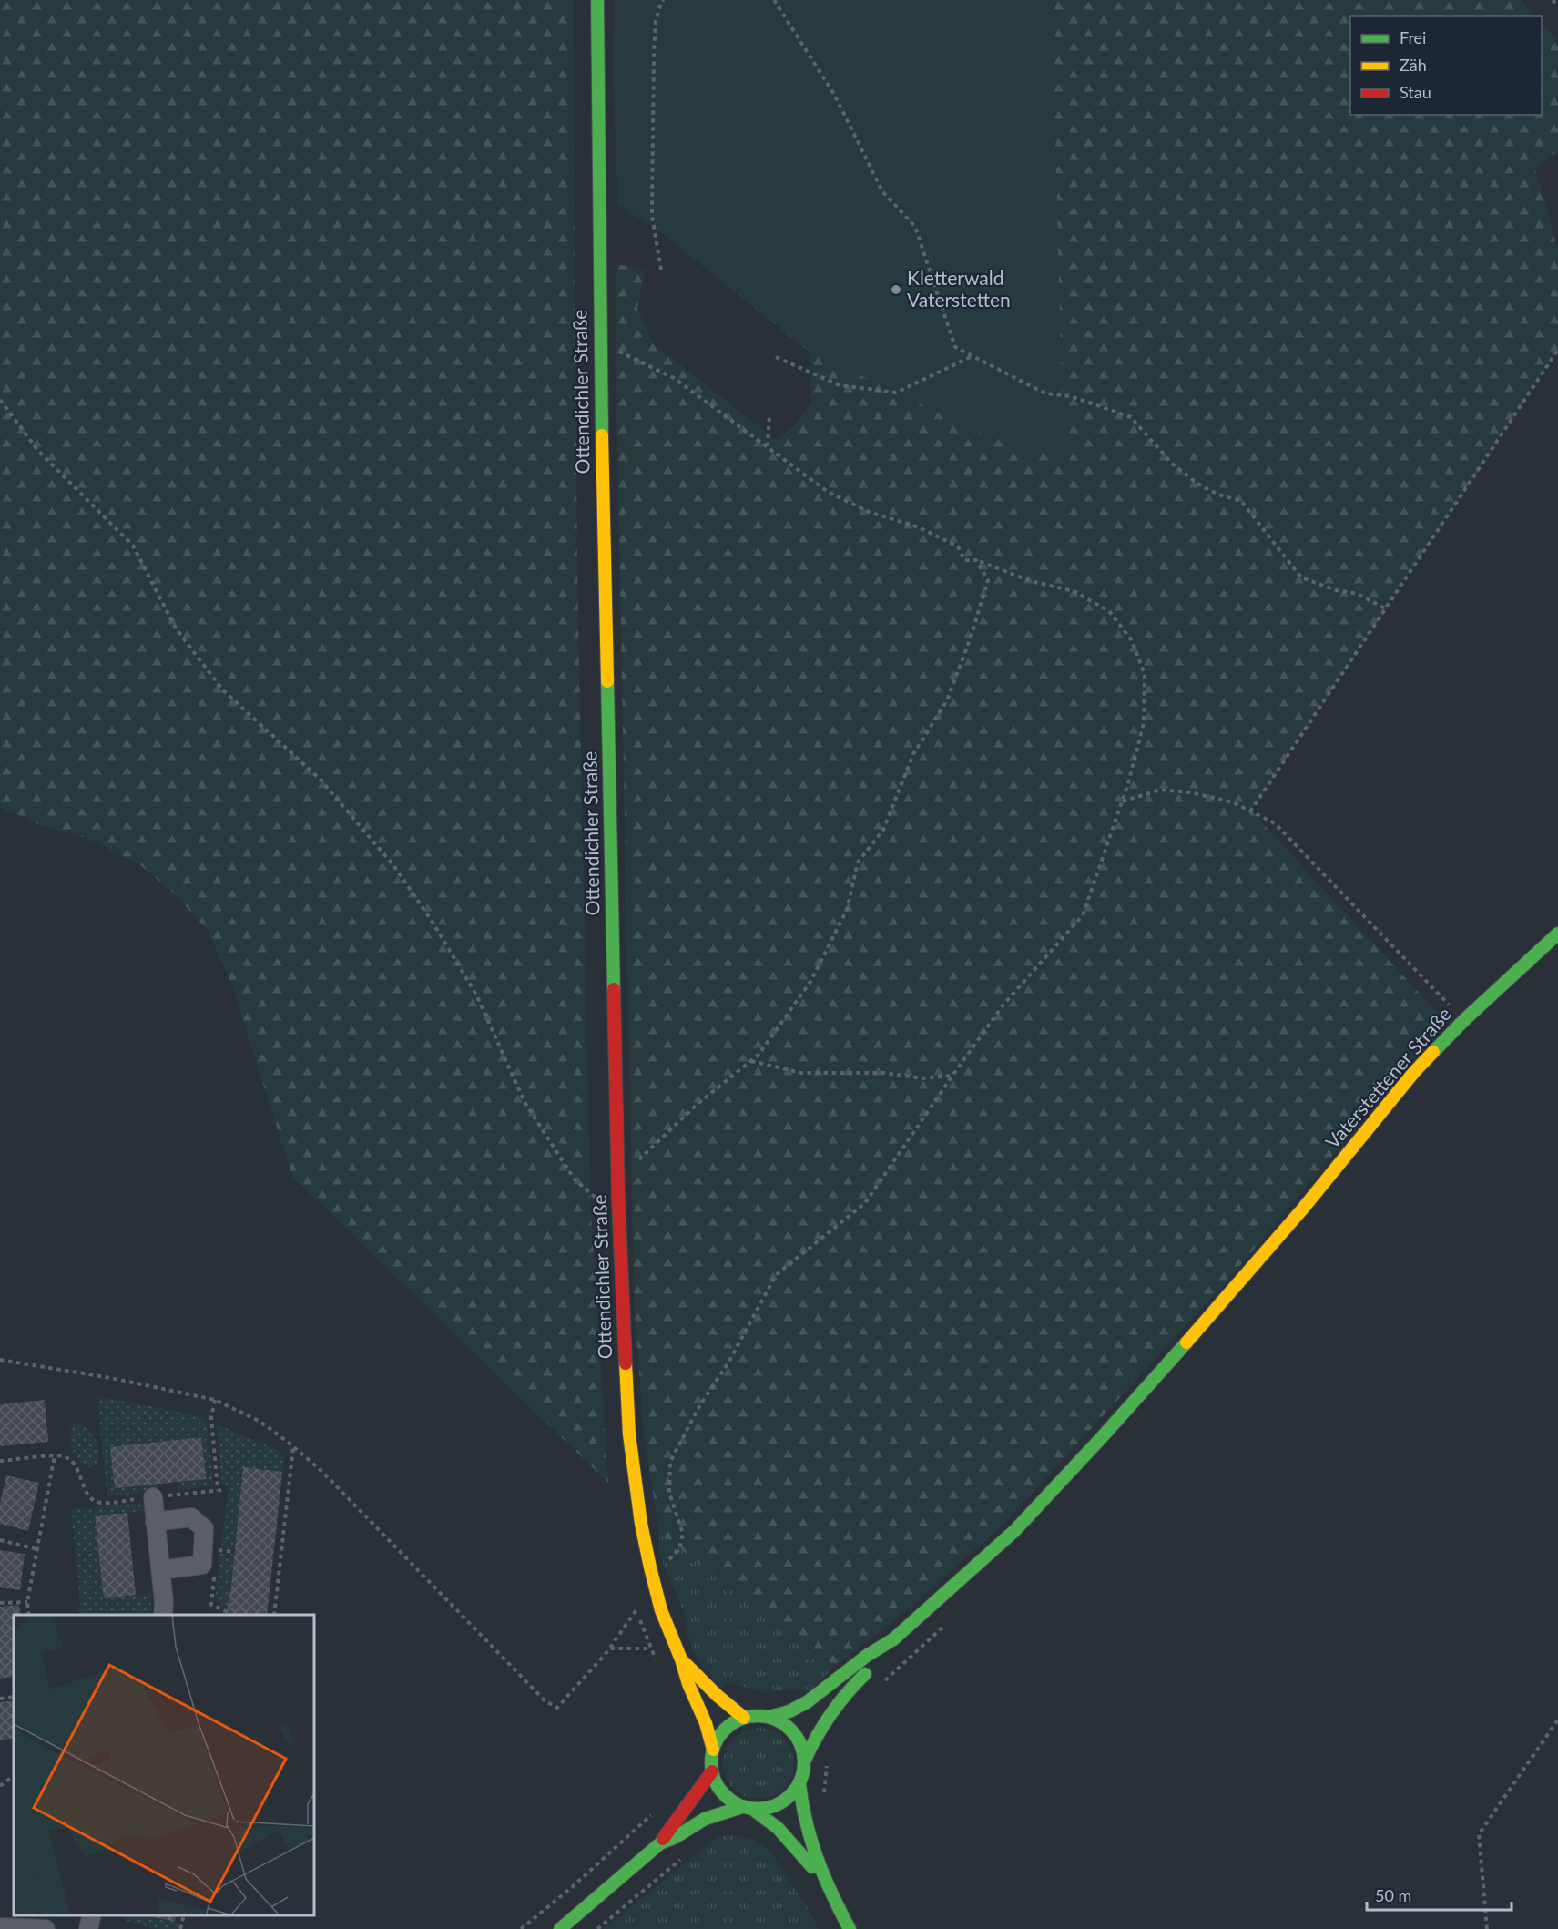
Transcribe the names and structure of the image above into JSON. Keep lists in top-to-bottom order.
{
  "streets": {
    "street": ["Ottendichler Straße", "Vaterstettener Straße"]
  },
  "places": ["Kletterwald Vaterstetten"],
  "legend": ["Frei", "Zäh", "Stau"],
  "scale_bar": "50 m"
}
